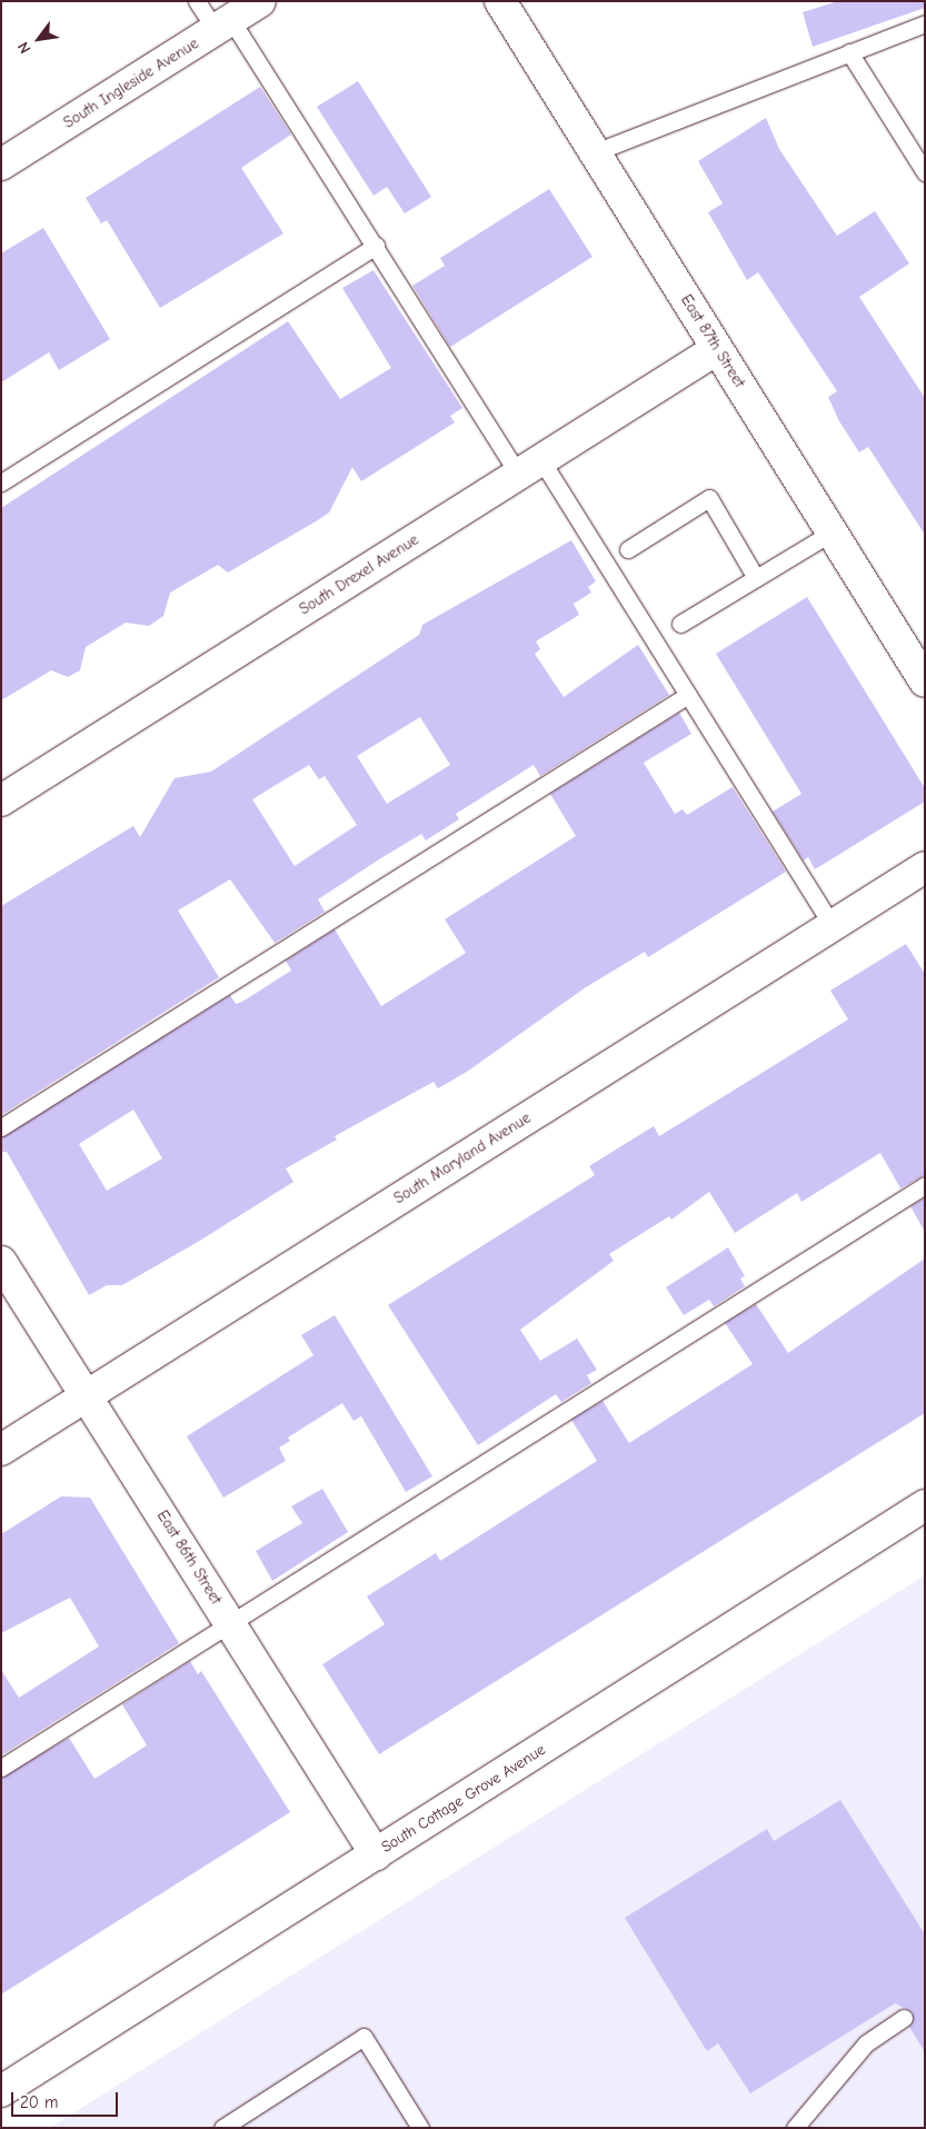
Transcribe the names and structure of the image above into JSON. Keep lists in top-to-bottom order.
{
  "streets": {
    "street": [
      "South Ingleside Avenue",
      "East 87th Street",
      "South Drexel Avenue",
      "South Maryland Avenue",
      "East 86th Street",
      "South Cottage Grove Avenue"
    ]
  },
  "crossings": [
    ["East 87th Street", "South Drexel Avenue"],
    ["South Maryland Avenue", "East 86th Street"],
    ["East 86th Street", "South Cottage Grove Avenue"]
  ],
  "scale_bar": "20 m",
  "north": "bottom left"
}
